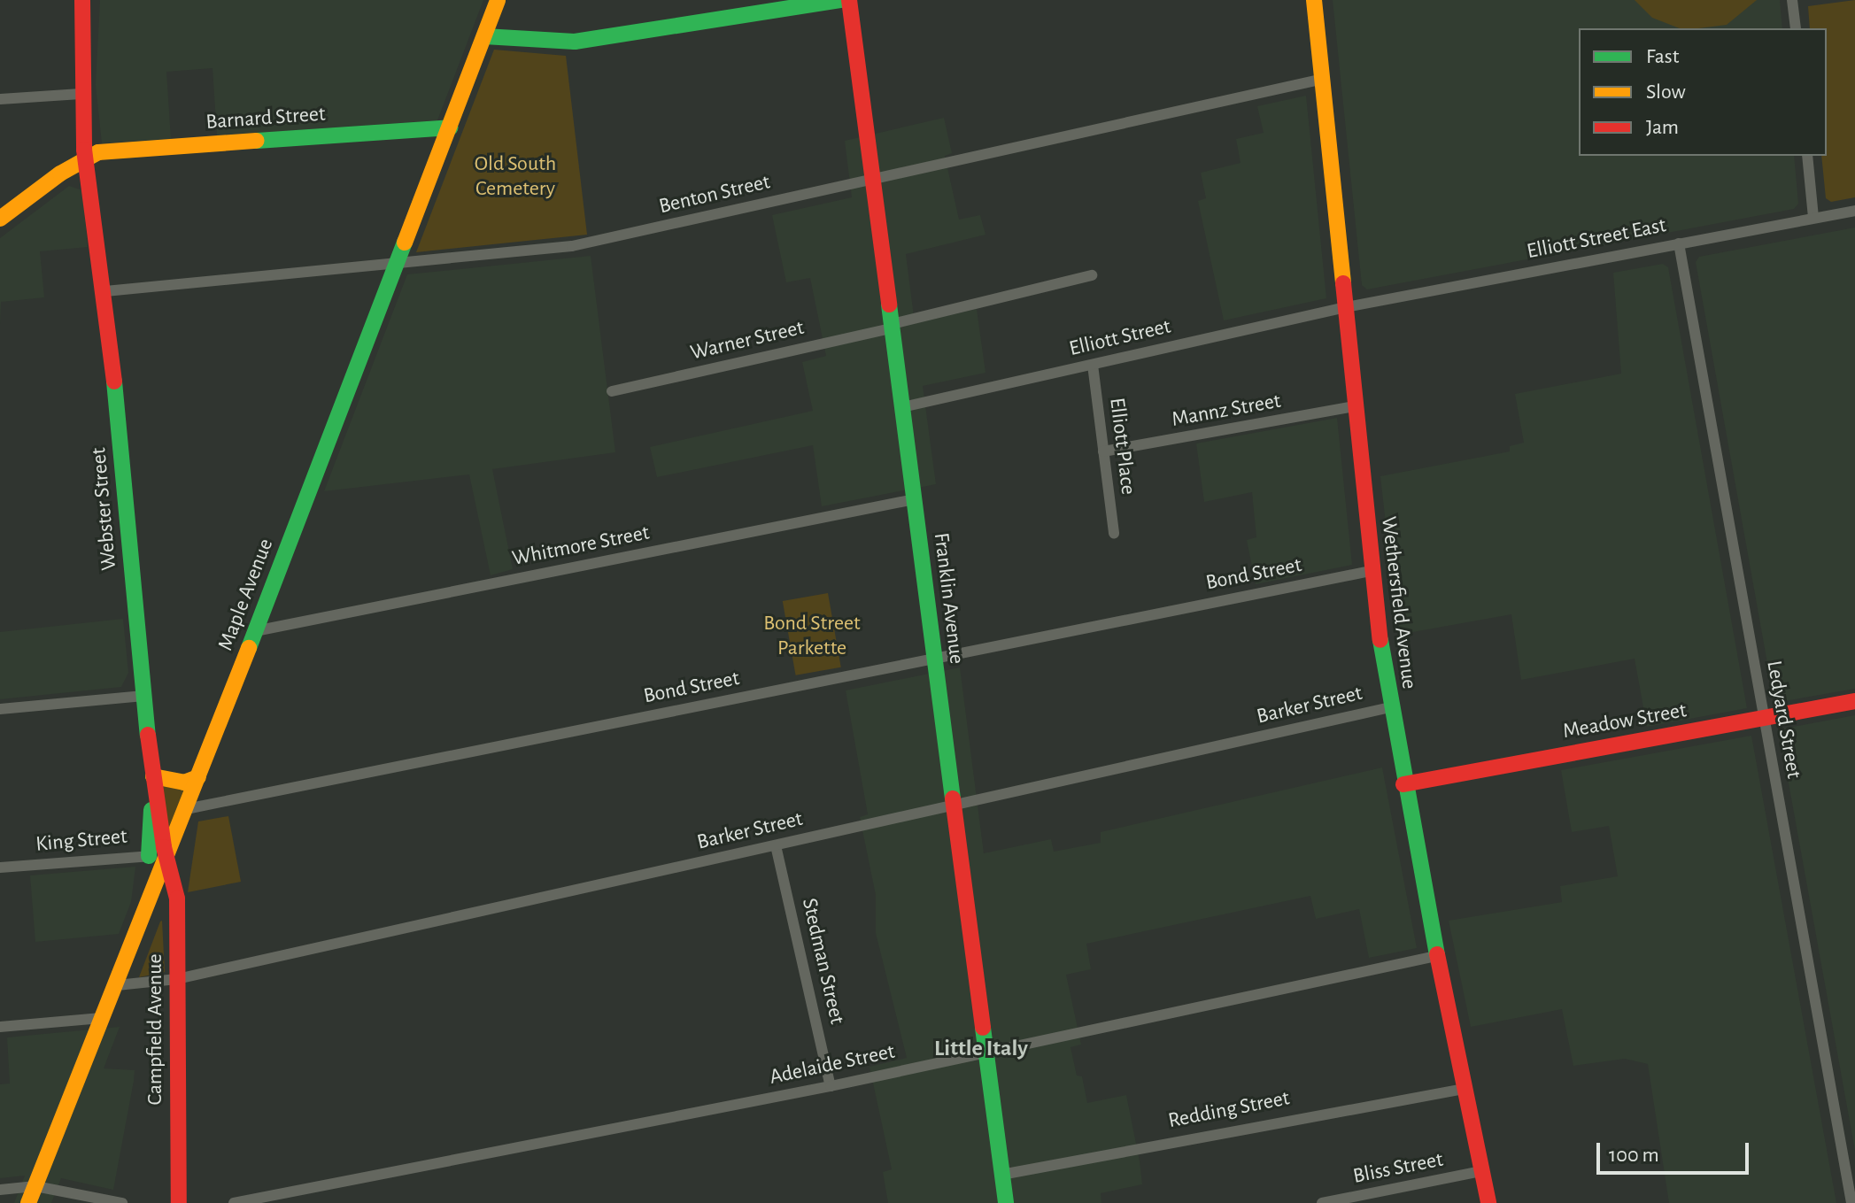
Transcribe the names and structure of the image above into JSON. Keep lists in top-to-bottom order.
{
  "streets": {
    "main road": [
      "Barnard Street",
      "Webster Street",
      "Maple Avenue",
      "Franklin Avenue",
      "Wethersfield Avenue",
      "Meadow Street",
      "Campfield Avenue"
    ],
    "street": [
      "Benton Street",
      "Elliott Street East",
      "Elliott Street",
      "Warner Street",
      "Mannz Street",
      "Elliott Place",
      "Whitmore Street",
      "Bond Street",
      "Barker Street",
      "Ledyard Street",
      "King Street",
      "Stedman Street",
      "Adelaide Street",
      "Redding Street",
      "Bliss Street"
    ]
  },
  "crossings": [
    ["Barnard Street", "Webster Street"],
    ["Barnard Street", "Maple Avenue"],
    ["Benton Street", "Webster Street"],
    ["Benton Street", "Maple Avenue"],
    ["Benton Street", "Franklin Avenue"],
    ["Benton Street", "Wethersfield Avenue"],
    ["Elliott Street East", "Elliott Street"],
    ["Elliott Street East", "Wethersfield Avenue"],
    ["Elliott Street East", "Ledyard Street"],
    ["Elliott Street", "Elliott Place"],
    ["Elliott Street", "Franklin Avenue"],
    ["Elliott Street", "Wethersfield Avenue"],
    ["Warner Street", "Franklin Avenue"],
    ["Mannz Street", "Elliott Place"],
    ["Mannz Street", "Wethersfield Avenue"],
    ["Webster Street", "Maple Avenue"],
    ["Webster Street", "King Street"],
    ["Webster Street", "Campfield Avenue"],
    ["Whitmore Street", "Maple Avenue"],
    ["Whitmore Street", "Franklin Avenue"],
    ["Bond Street", "Maple Avenue"],
    ["Bond Street", "Franklin Avenue"],
    ["Bond Street", "Wethersfield Avenue"],
    ["Maple Avenue", "Barker Street"],
    ["Maple Avenue", "King Street"],
    ["Maple Avenue", "Campfield Avenue"],
    ["Franklin Avenue", "Barker Street"],
    ["Franklin Avenue", "Adelaide Street"],
    ["Franklin Avenue", "Redding Street"],
    ["Wethersfield Avenue", "Barker Street"],
    ["Wethersfield Avenue", "Meadow Street"],
    ["Wethersfield Avenue", "Adelaide Street"],
    ["Wethersfield Avenue", "Redding Street"],
    ["Wethersfield Avenue", "Bliss Street"],
    ["Barker Street", "Stedman Street"],
    ["Barker Street", "Campfield Avenue"],
    ["Ledyard Street", "Meadow Street"],
    ["King Street", "Campfield Avenue"],
    ["Stedman Street", "Adelaide Street"]
  ],
  "districts": ["Little Italy"],
  "parks": ["Old South Cemetery", "Bond Street Parkette"],
  "legend": ["Fast", "Slow", "Jam"],
  "scale_bar": "100 m"
}
